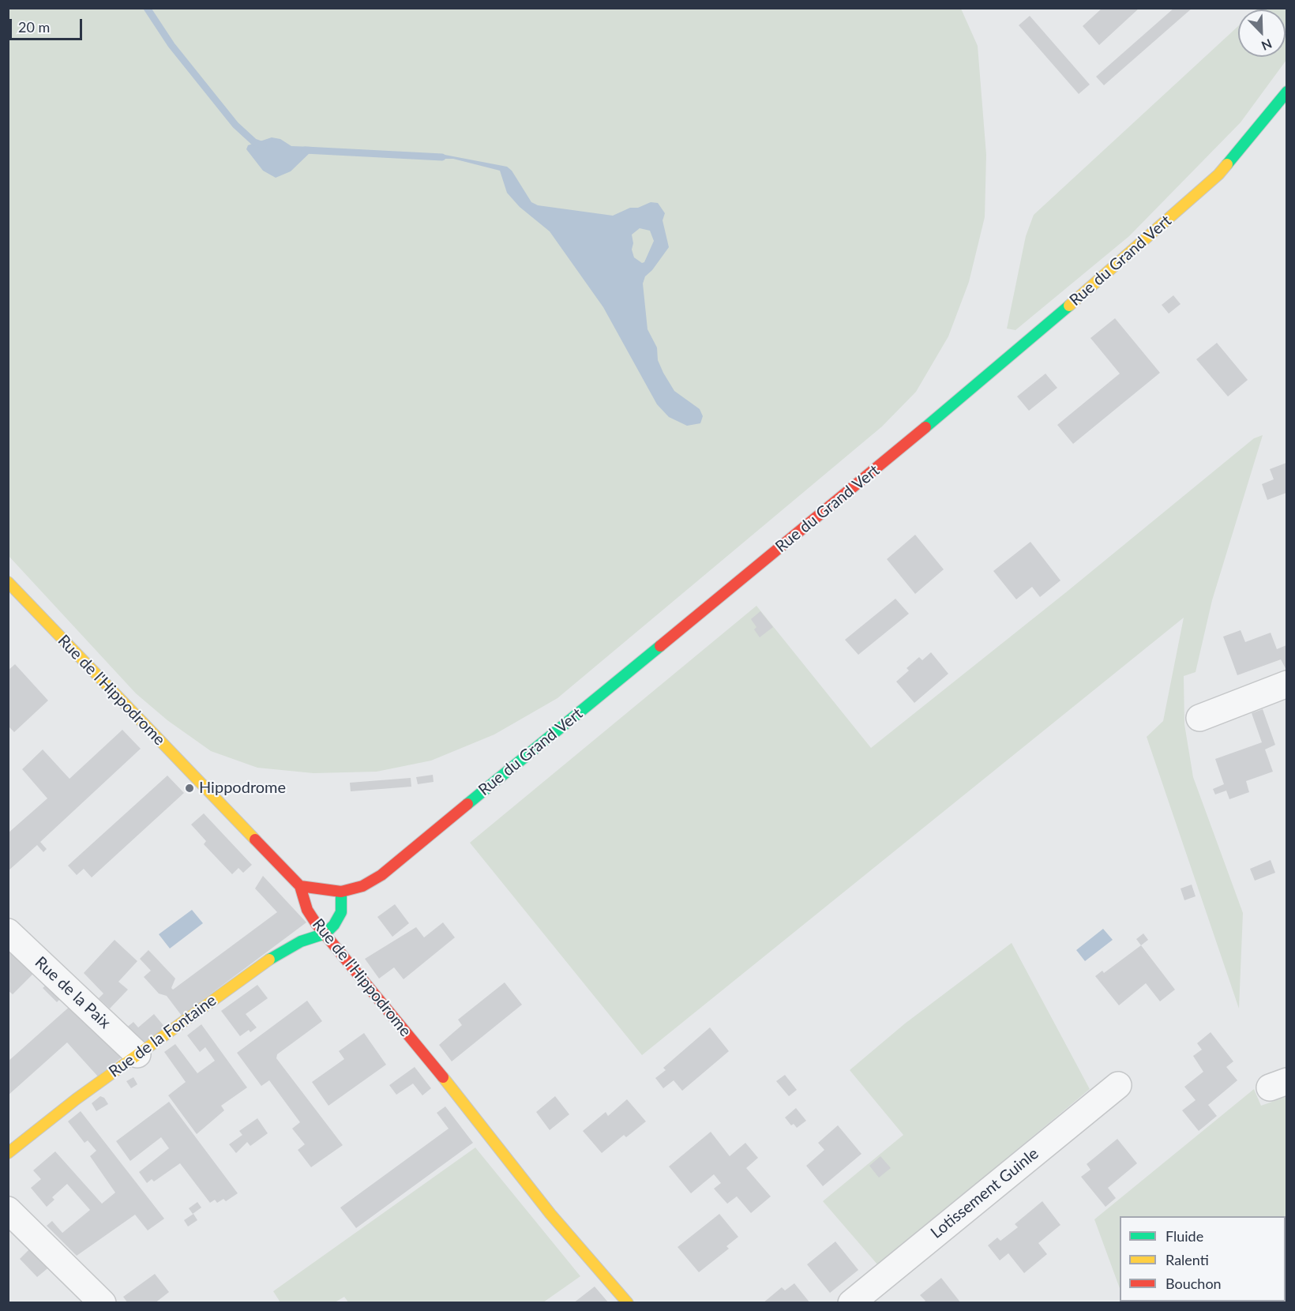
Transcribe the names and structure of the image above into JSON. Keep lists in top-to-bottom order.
{
  "streets": {
    "main road": ["Rue du Grand Vert", "Rue de l'Hippodrome", "Rue de la Fontaine"],
    "street": ["Rue de la Paix", "Lotissement Guinle"]
  },
  "crossings": [
    ["Rue du Grand Vert", "Rue de l'Hippodrome"],
    ["Rue de l'Hippodrome", "Rue de la Fontaine"],
    ["Rue de la Paix", "Rue de la Fontaine"]
  ],
  "places": ["Hippodrome"],
  "legend": ["Fluide", "Ralenti", "Bouchon"],
  "scale_bar": "20 m",
  "north": "bottom right"
}
